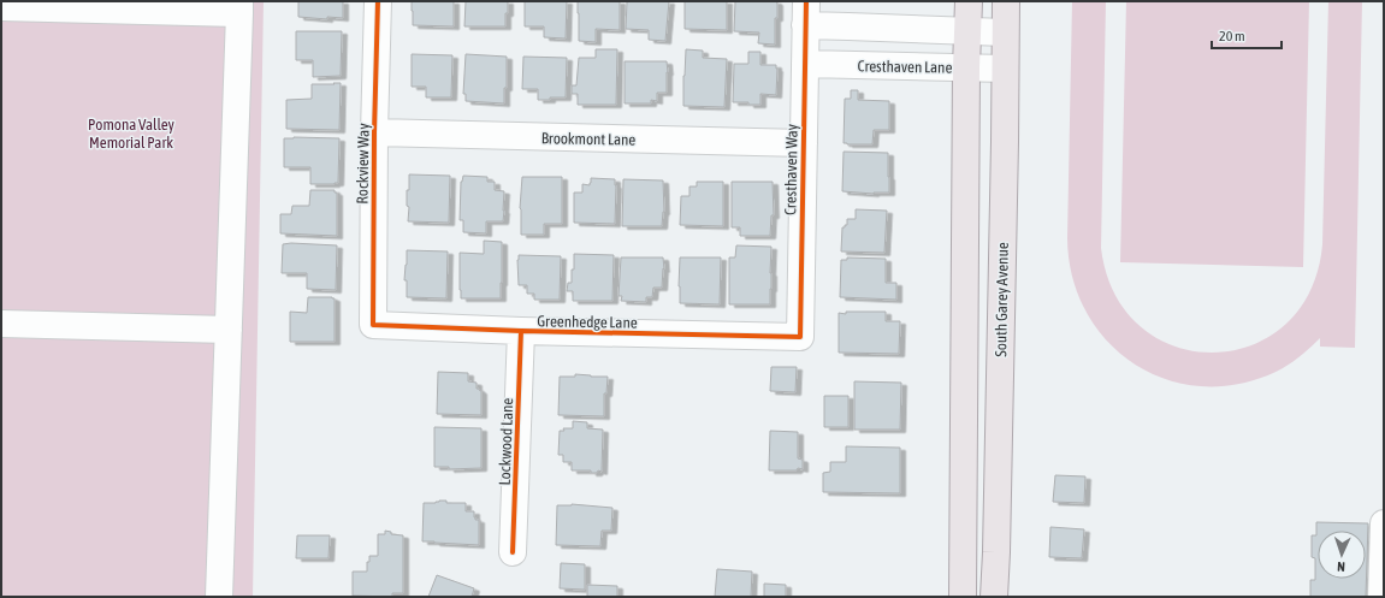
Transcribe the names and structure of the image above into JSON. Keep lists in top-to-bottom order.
{
  "streets": {
    "main road": ["South Garey Avenue"],
    "street": [
      "Cresthaven Lane",
      "Brookmont Lane",
      "Rockview Way",
      "Cresthaven Way",
      "Greenhedge Lane",
      "Lockwood Lane"
    ]
  },
  "crossings": [
    ["Cresthaven Lane", "Cresthaven Way"],
    ["Cresthaven Lane", "South Garey Avenue"],
    ["Brookmont Lane", "Rockview Way"],
    ["Brookmont Lane", "Cresthaven Way"],
    ["Rockview Way", "Greenhedge Lane"],
    ["Cresthaven Way", "Greenhedge Lane"],
    ["Greenhedge Lane", "Lockwood Lane"]
  ],
  "parks": ["Pomona Valley Memorial Park"],
  "scale_bar": "20 m",
  "north": "bottom"
}
